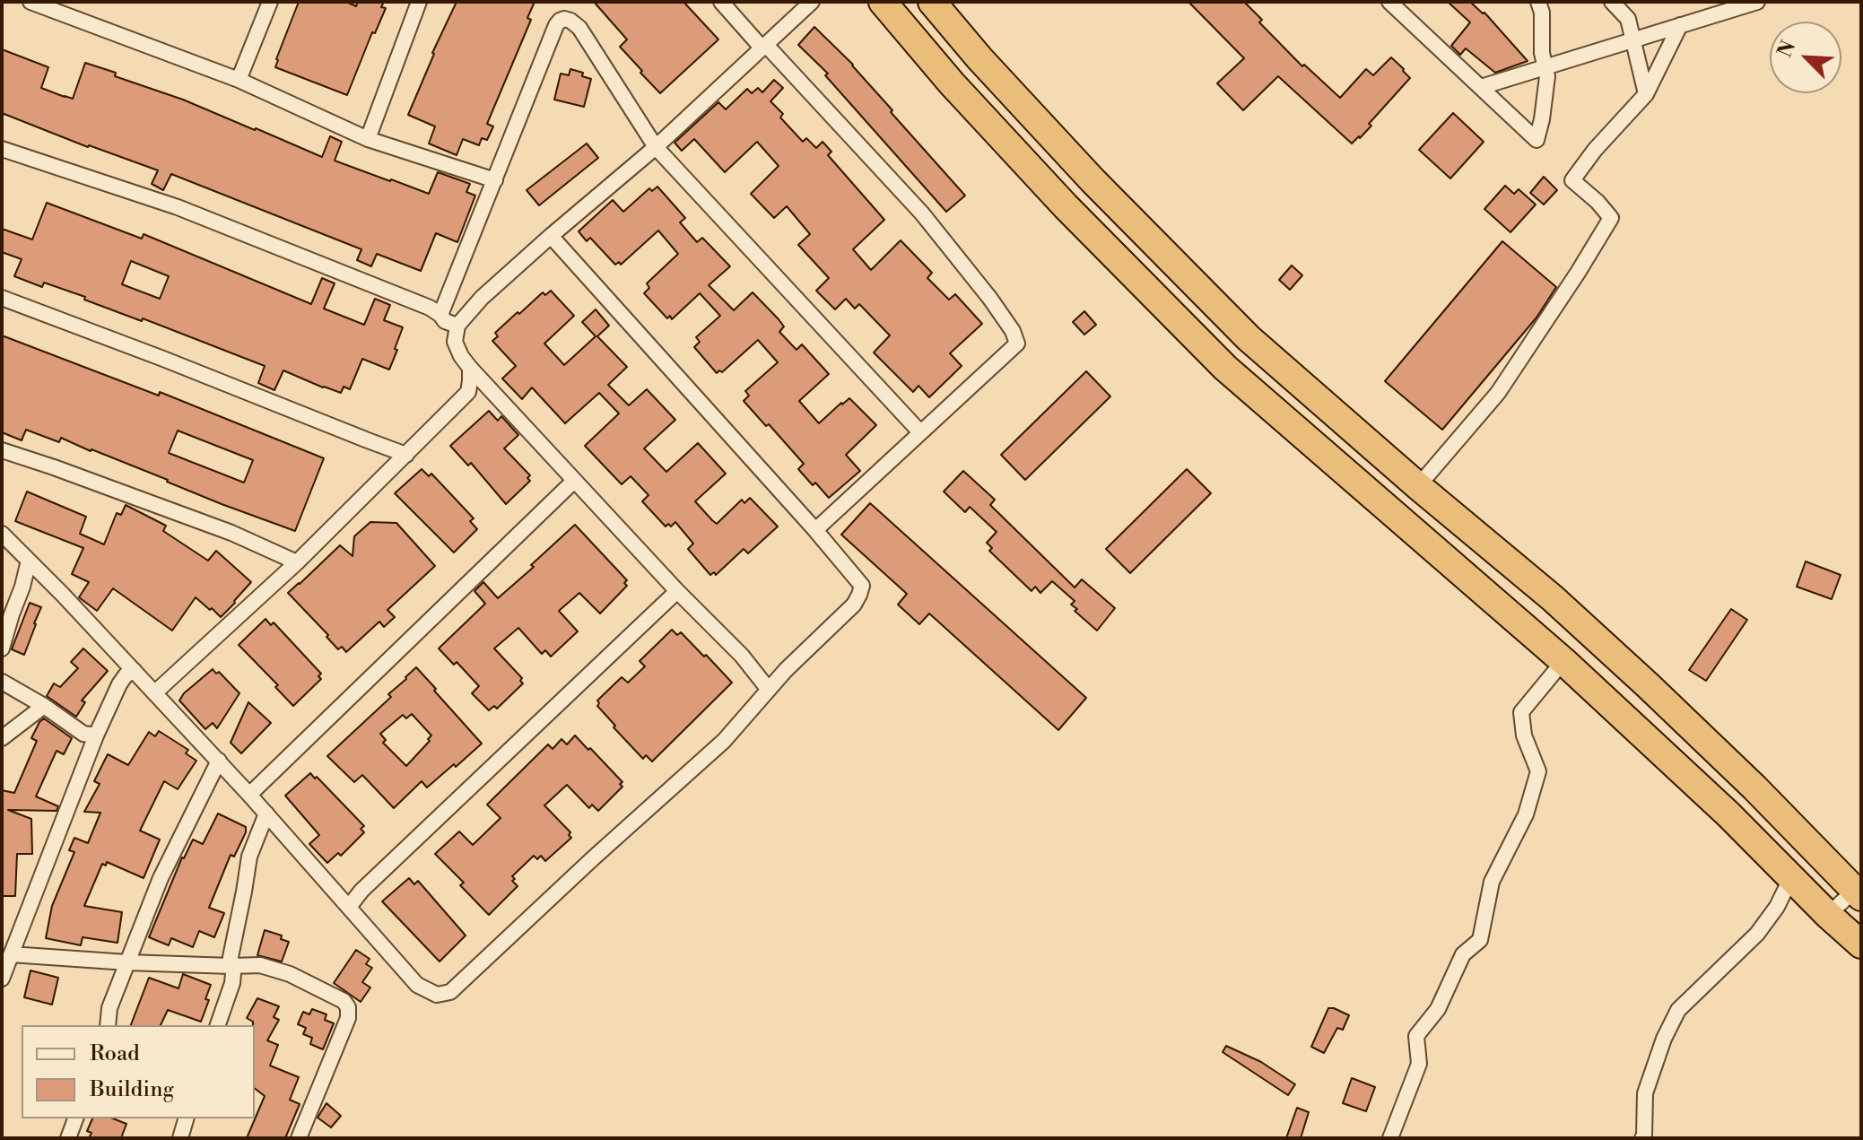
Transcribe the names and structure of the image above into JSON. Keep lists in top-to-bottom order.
{
  "legend": ["Road", "Building"],
  "north": "top left"
}
